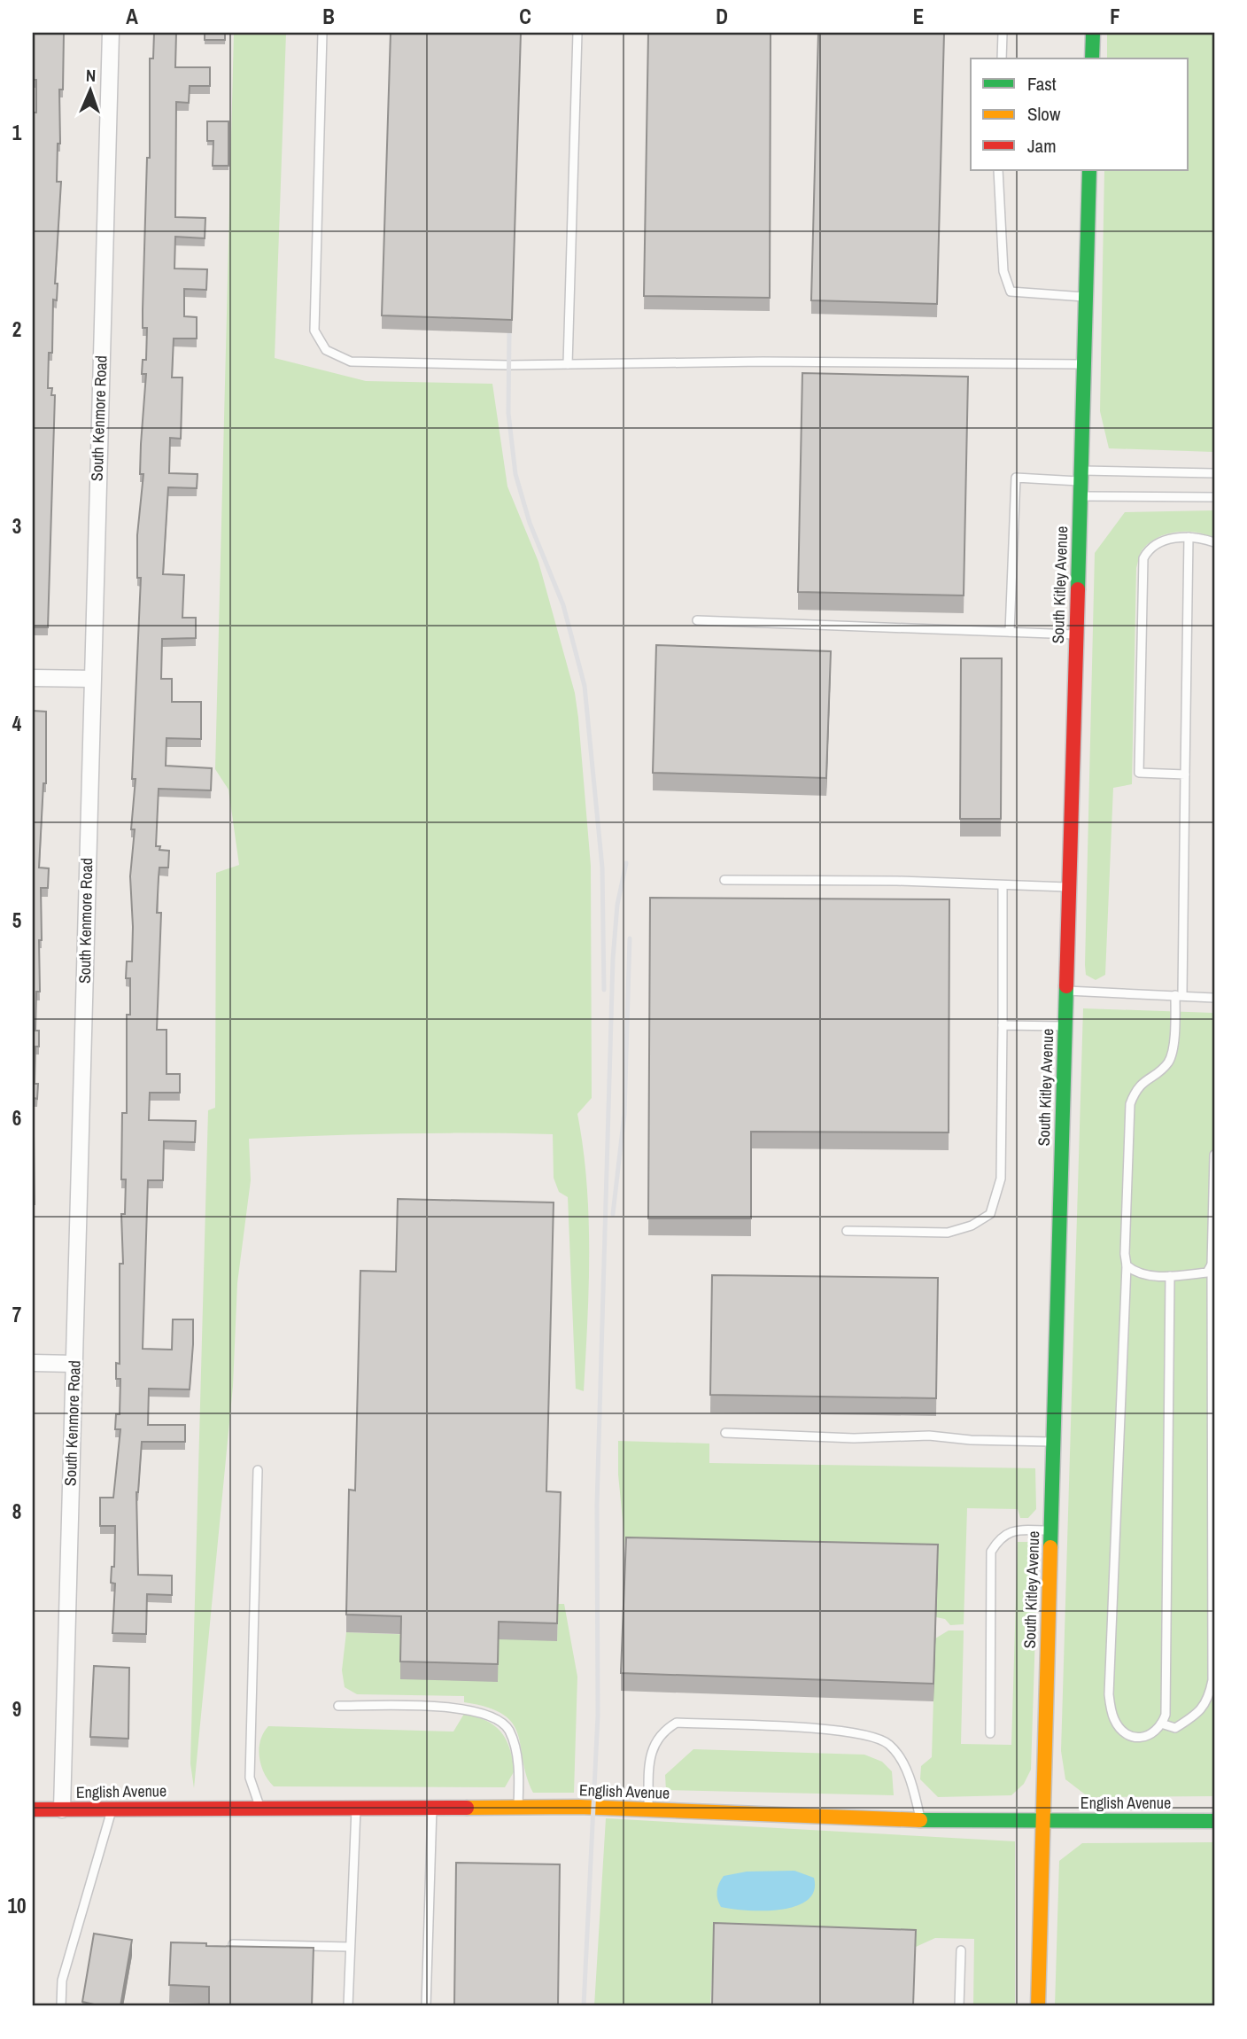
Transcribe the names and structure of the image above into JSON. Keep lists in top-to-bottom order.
{
  "streets": {
    "street": ["South Kenmore Road", "South Kitley Avenue", "English Avenue"]
  },
  "crossings": [
    ["South Kenmore Road", "English Avenue"],
    ["South Kitley Avenue", "English Avenue"]
  ],
  "legend": ["Fast", "Slow", "Jam"],
  "north": "top",
  "grid": {
    "columns": [
      "A",
      "B",
      "C",
      "D",
      "E",
      "F"
    ],
    "rows": [
      "1",
      "2",
      "3",
      "4",
      "5",
      "6",
      "7",
      "8",
      "9",
      "10"
    ]
  }
}
